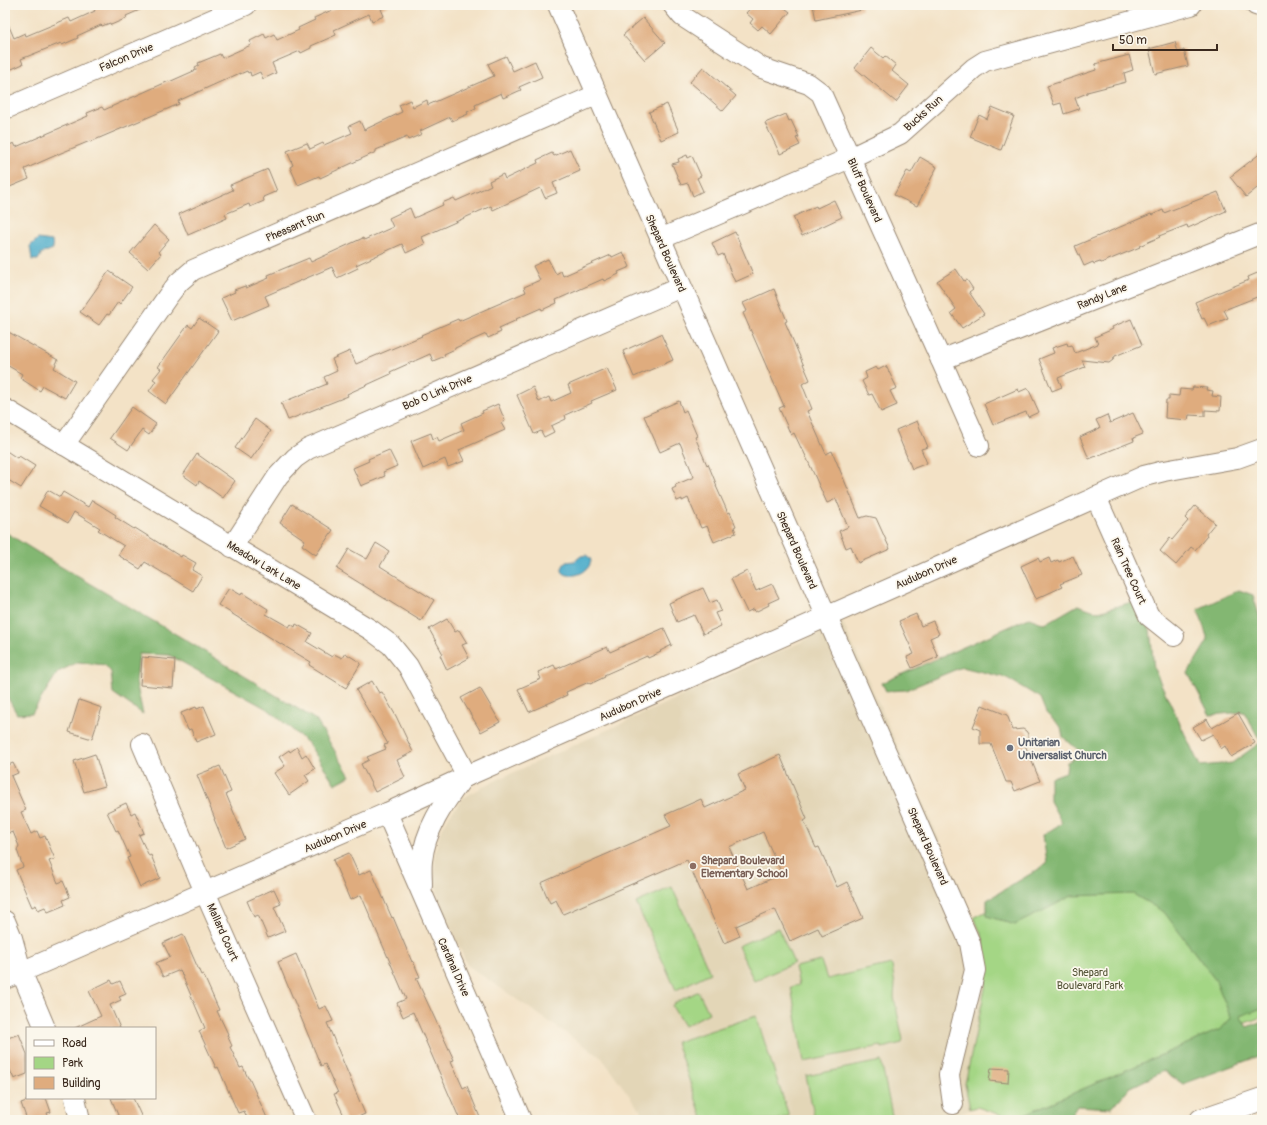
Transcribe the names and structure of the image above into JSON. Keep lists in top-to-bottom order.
{
  "streets": {
    "street": [
      "Falcon Drive",
      "Bucks Run",
      "Bluff Boulevard",
      "Pheasant Run",
      "Shepard Boulevard",
      "Randy Lane",
      "Bob O Link Drive",
      "Meadow Lark Lane",
      "Rain Tree Court",
      "Audubon Drive",
      "Mallard Court",
      "Cardinal Drive"
    ]
  },
  "crossings": [
    ["Bucks Run", "Bluff Boulevard"],
    ["Bucks Run", "Shepard Boulevard"],
    ["Bluff Boulevard", "Randy Lane"],
    ["Pheasant Run", "Shepard Boulevard"],
    ["Pheasant Run", "Meadow Lark Lane"],
    ["Shepard Boulevard", "Bob O Link Drive"],
    ["Shepard Boulevard", "Audubon Drive"],
    ["Bob O Link Drive", "Meadow Lark Lane"],
    ["Meadow Lark Lane", "Audubon Drive"],
    ["Rain Tree Court", "Audubon Drive"],
    ["Audubon Drive", "Mallard Court"],
    ["Audubon Drive", "Cardinal Drive"]
  ],
  "parks": ["Shepard Boulevard Park"],
  "places": ["Unitarian Universalist Church", "Shepard Boulevard Elementary School"],
  "legend": ["Road", "Park", "Building"],
  "scale_bar": "50 m"
}
